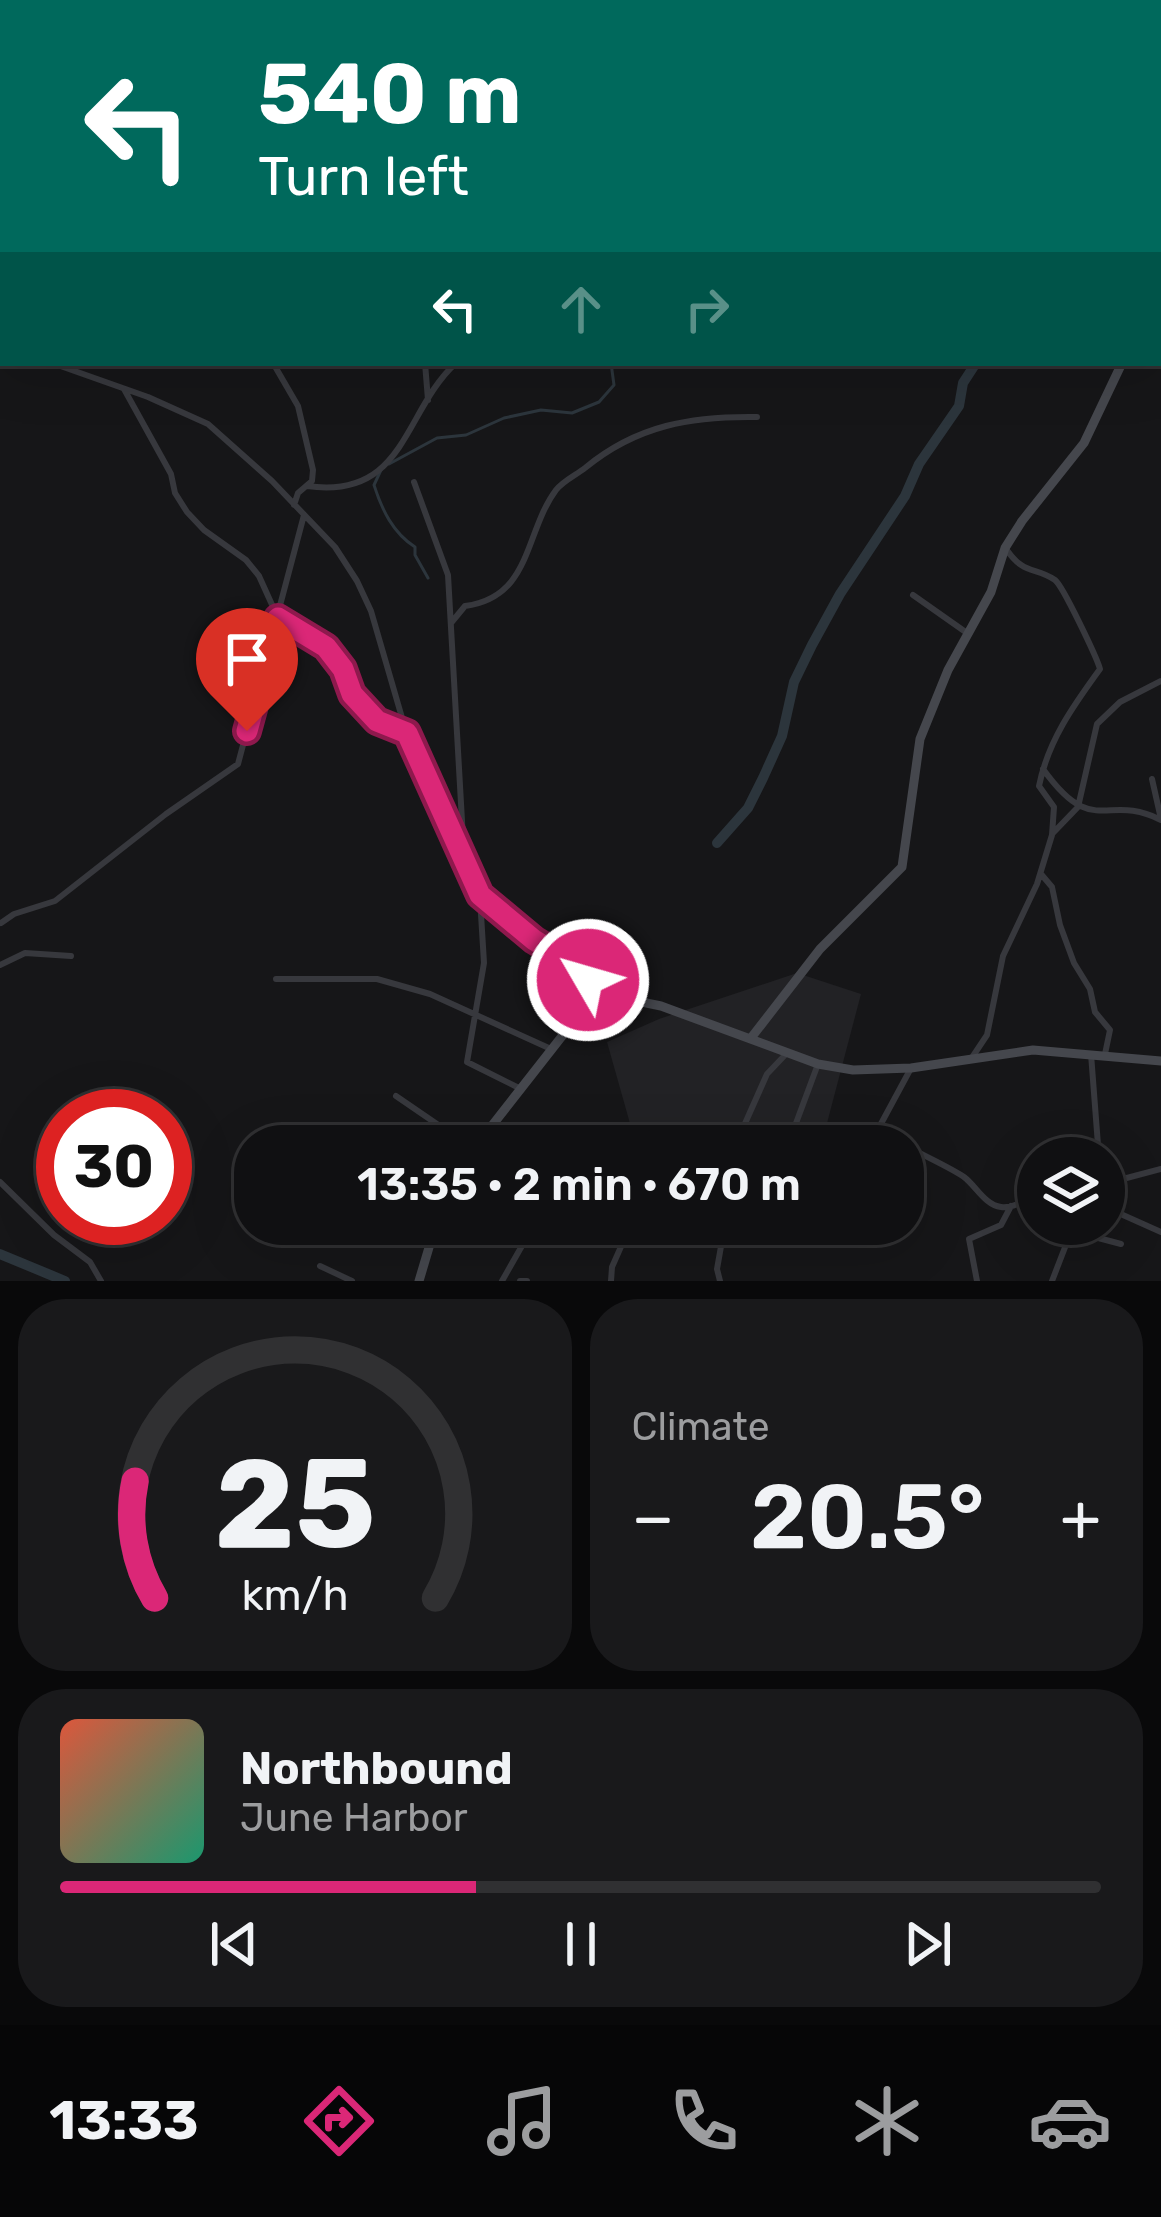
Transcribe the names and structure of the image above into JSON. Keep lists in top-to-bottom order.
{
  "page": {
    "turn": ["540 m", "Turn left"],
    "limit": "30",
    "trip": "13:35 · 2 min · 670 m",
    "tile": "Climate",
    "heat": ["−", "20.5°", "+"],
    "song": ["Northbound", "June Harbor"],
    "tabs": "13:33",
    "gauge": ["25", "km/h"]
  }
}
